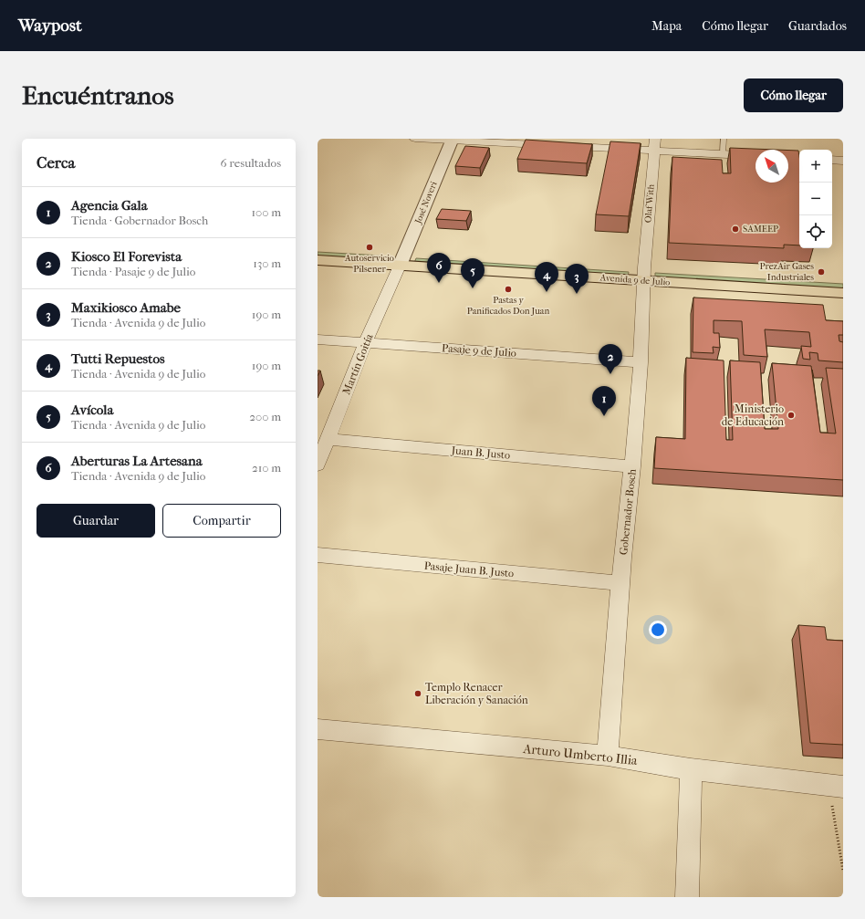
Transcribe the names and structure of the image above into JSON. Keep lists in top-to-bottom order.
{
  "streets": {
    "main road": ["Avenida 9 de Julio"],
    "street": [
      "José Noveri",
      "Olaf With",
      "Pasaje 9 de Julio",
      "Martín Goitía",
      "Juan B. Justo",
      "Gobernador Bosch",
      "Pasaje Juan B. Justo",
      "Arturo Umberto Illia"
    ]
  },
  "crossings": [
    ["José Noveri", "Avenida 9 de Julio"],
    ["José Noveri", "Martín Goitía"],
    ["Olaf With", "Avenida 9 de Julio"],
    ["Olaf With", "Gobernador Bosch"],
    ["Avenida 9 de Julio", "Martín Goitía"],
    ["Avenida 9 de Julio", "Gobernador Bosch"],
    ["Pasaje 9 de Julio", "Martín Goitía"],
    ["Pasaje 9 de Julio", "Gobernador Bosch"],
    ["Martín Goitía", "Juan B. Justo"],
    ["Juan B. Justo", "Gobernador Bosch"],
    ["Gobernador Bosch", "Pasaje Juan B. Justo"],
    ["Gobernador Bosch", "Arturo Umberto Illia"]
  ],
  "places": [
    "SAMEEP",
    "Autoservicio Pilsener",
    "PrezAir Gases Industriales",
    "Pastas y Panificados Don Juan",
    "Ministerio de Educación",
    "Templo Renacer Liberación y Sanación"
  ],
  "north": "top left",
  "page": {
    "header": "Waypost",
    "nav": ["Mapa", "Cómo llegar", "Guardados"],
    "buttons": [
      "Cómo llegar",
      ["Guardar", "Compartir"]
    ],
    "title": "Encuéntranos",
    "heading": ["Cerca", "6 resultados"],
    "map_buttons": ["+", "−"],
    "list": [
      {
        "mark": "1",
        "name": "Agencia Gala",
        "note": "Tienda · Gobernador Bosch",
        "value": "100 m"
      },
      {
        "mark": "2",
        "name": "Kiosco El Forevista",
        "note": "Tienda · Pasaje 9 de Julio",
        "value": "130 m"
      },
      {
        "mark": "3",
        "name": "Maxikiosco Amabe",
        "note": "Tienda · Avenida 9 de Julio",
        "value": "190 m"
      },
      {
        "mark": "4",
        "name": "Tutti Repuestos",
        "note": "Tienda · Avenida 9 de Julio",
        "value": "190 m"
      },
      {
        "mark": "5",
        "name": "Avícola",
        "note": "Tienda · Avenida 9 de Julio",
        "value": "200 m"
      },
      {
        "mark": "6",
        "name": "Aberturas La Artesana",
        "note": "Tienda · Avenida 9 de Julio",
        "value": "210 m"
      }
    ],
    "pins": [
      "6",
      "5",
      "4",
      "3",
      "2",
      "1"
    ]
  }
}
